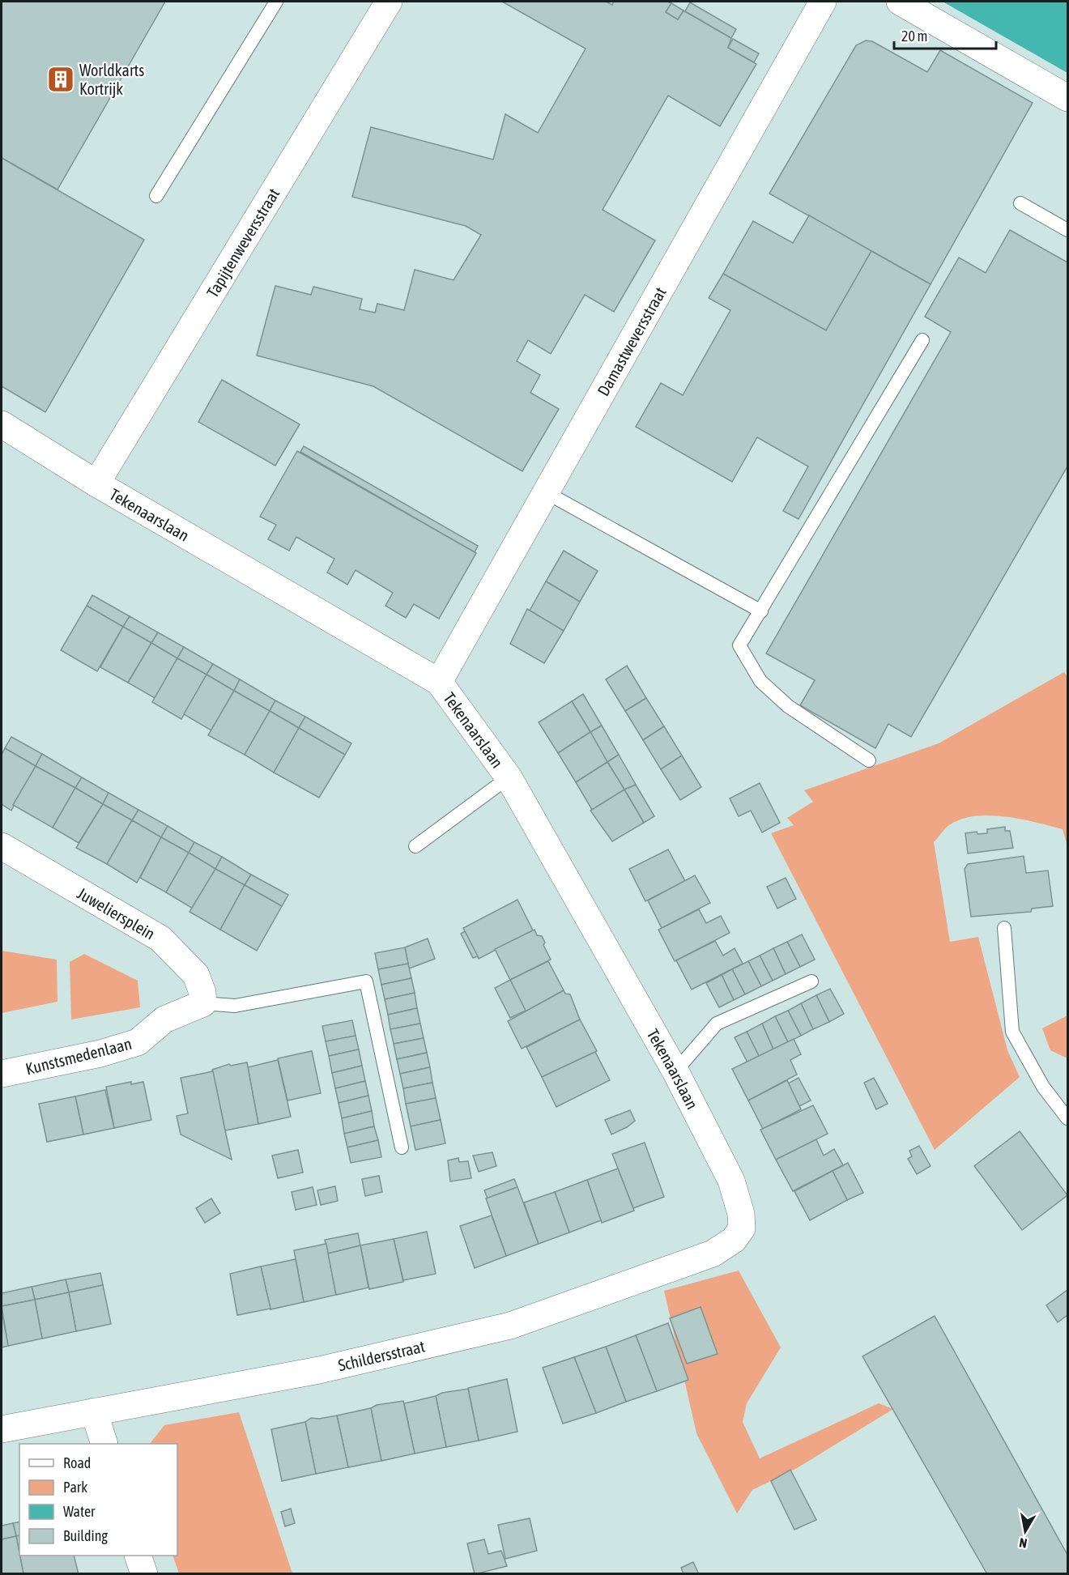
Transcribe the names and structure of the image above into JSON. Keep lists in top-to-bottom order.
{
  "streets": {
    "street": [
      "Tapijtenweversstraat",
      "Damastweversstraat",
      "Tekenaarslaan",
      "Juweliersplein",
      "Kunstsmedenlaan",
      "Schildersstraat"
    ]
  },
  "crossings": [
    ["Tapijtenweversstraat", "Tekenaarslaan"],
    ["Damastweversstraat", "Tekenaarslaan"],
    ["Tekenaarslaan", "Schildersstraat"],
    ["Juweliersplein", "Kunstsmedenlaan"]
  ],
  "places": {
    "building": ["Worldkarts Kortrijk"]
  },
  "legend": [
    "Road",
    "Park",
    "Water",
    "Building"
  ],
  "scale_bar": "20 m",
  "north": "bottom"
}
